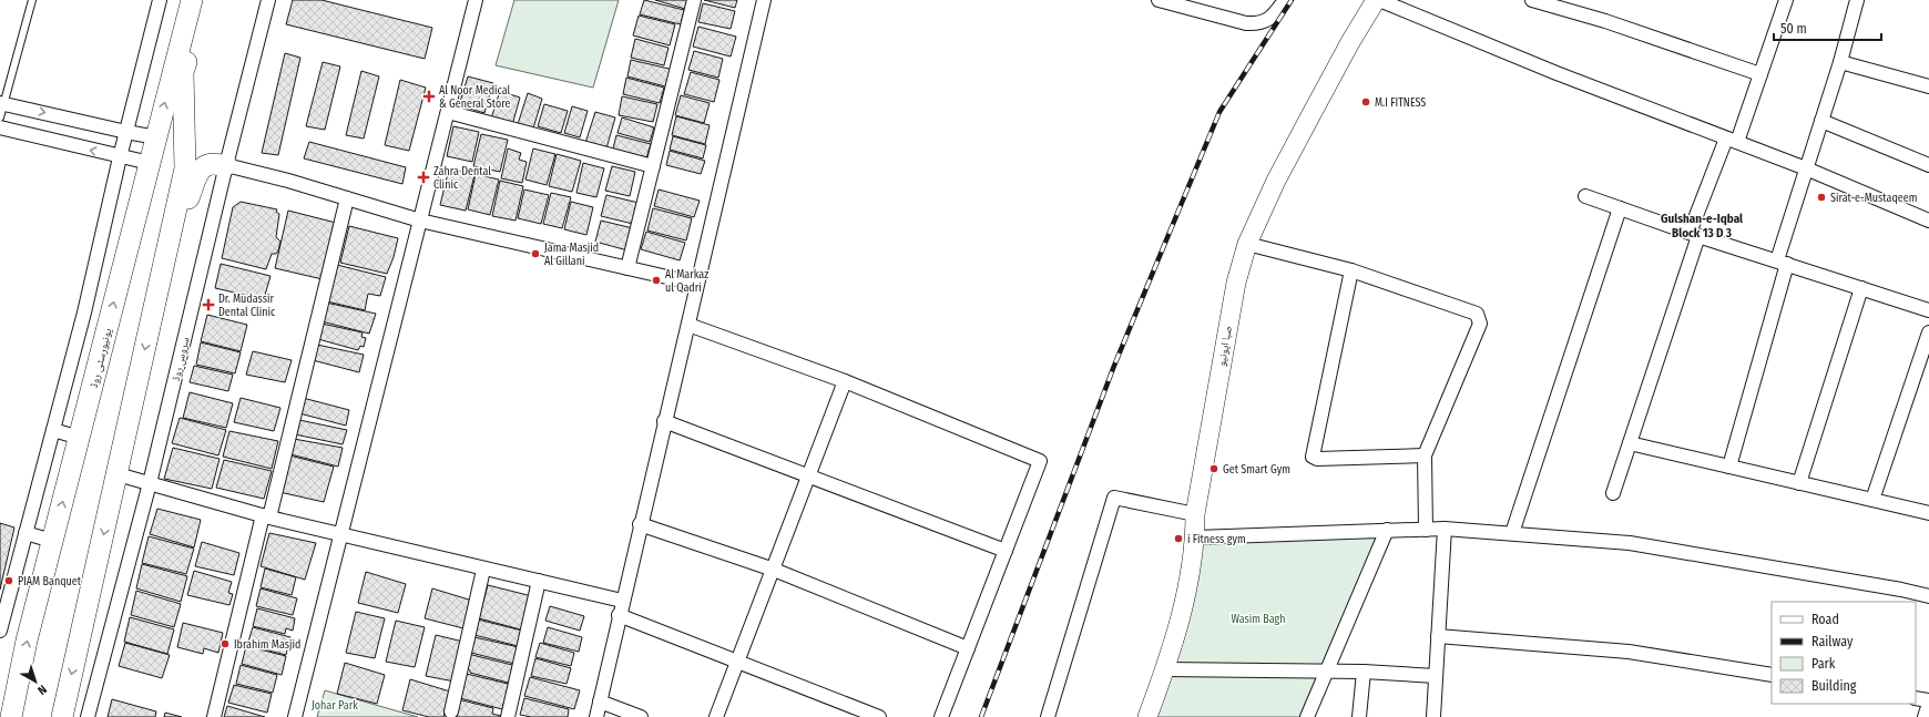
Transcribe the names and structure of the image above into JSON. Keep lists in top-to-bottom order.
{
  "streets": {
    "main road": ["صبا ایونیو", "یونیورسٹی روڈ"],
    "street": ["سروس روڈ"]
  },
  "districts": ["Gulshan-e-Iqbal Block 13 D 3"],
  "parks": ["Wasim Bagh", "Johar Park"],
  "places": {
    "health": ["Al Noor Medical & General Store", "Zahra Dental Clinic", "Dr. Mudassir Dental Clinic"],
    "other": [
      "M.I FITNESS",
      "Sirat-e-Mustaqeem",
      "Jama Masjid Al Gillani",
      "Al Markaz ul Qadri",
      "Get Smart Gym",
      "i Fitness gym",
      "PIAM Banquet",
      "Ibrahim Masjid"
    ]
  },
  "legend": [
    "Road",
    "Railway",
    "Park",
    "Building"
  ],
  "scale_bar": "50 m",
  "north": "bottom right"
}
